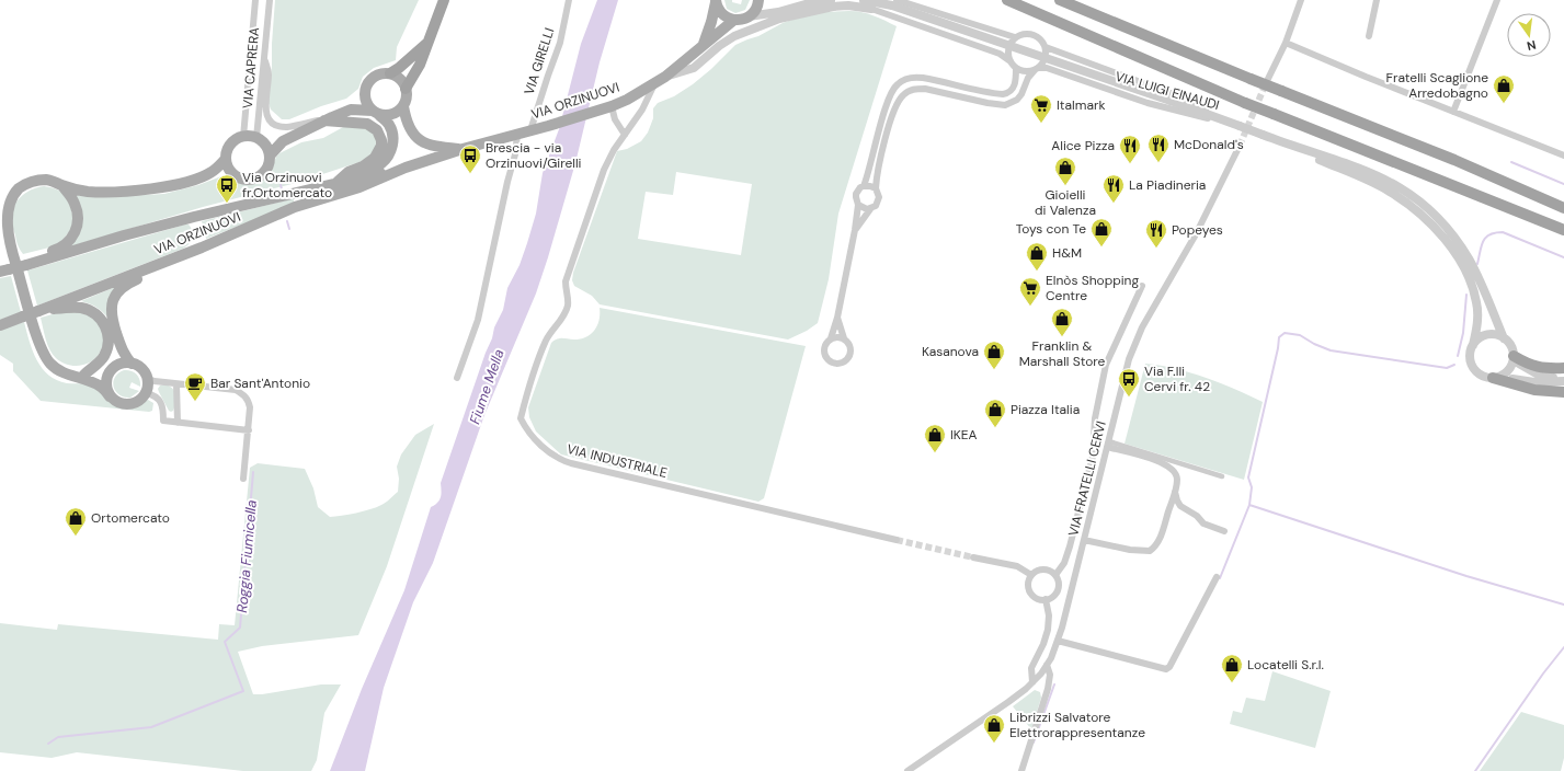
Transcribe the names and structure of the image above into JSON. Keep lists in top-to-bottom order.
{
  "streets": {
    "main road": ["VIA ORZINUOVI"],
    "street": [
      "VIA GIRELLI",
      "VIA CAPRERA",
      "VIA LUIGI EINAUDI",
      "VIA INDUSTRIALE",
      "VIA FRATELLI CERVI"
    ]
  },
  "crossings": [
    ["VIA GIRELLI", "VIA ORZINUOVI"],
    ["VIA ORZINUOVI", "VIA INDUSTRIALE"]
  ],
  "water": ["Fiume Mella", "Roggia Fiumicella"],
  "places": {
    "shop": [
      "Fratelli Scaglione Arredobagno",
      "Gioielli di Valenza",
      "Toys con Te",
      "H&M",
      "Franklin & Marshall Store",
      "Kasanova",
      "Piazza Italia",
      "IKEA",
      "Ortomercato",
      "Locatelli S.r.l.",
      "Librizzi Salvatore Elettrorappresentanze"
    ],
    "supermarket": ["Italmark", "Elnòs Shopping Centre"],
    "restaurant": [
      "McDonald's",
      "Alice Pizza",
      "La Piadineria",
      "Popeyes"
    ],
    "bus stop": ["Brescia - via Orzinuovi/Girelli", "Via Orzinuovi fr.Ortomercato", "Via F.lli Cervi fr. 42"],
    "cafe": ["Bar Sant'Antonio"]
  },
  "north": "bottom"
}
